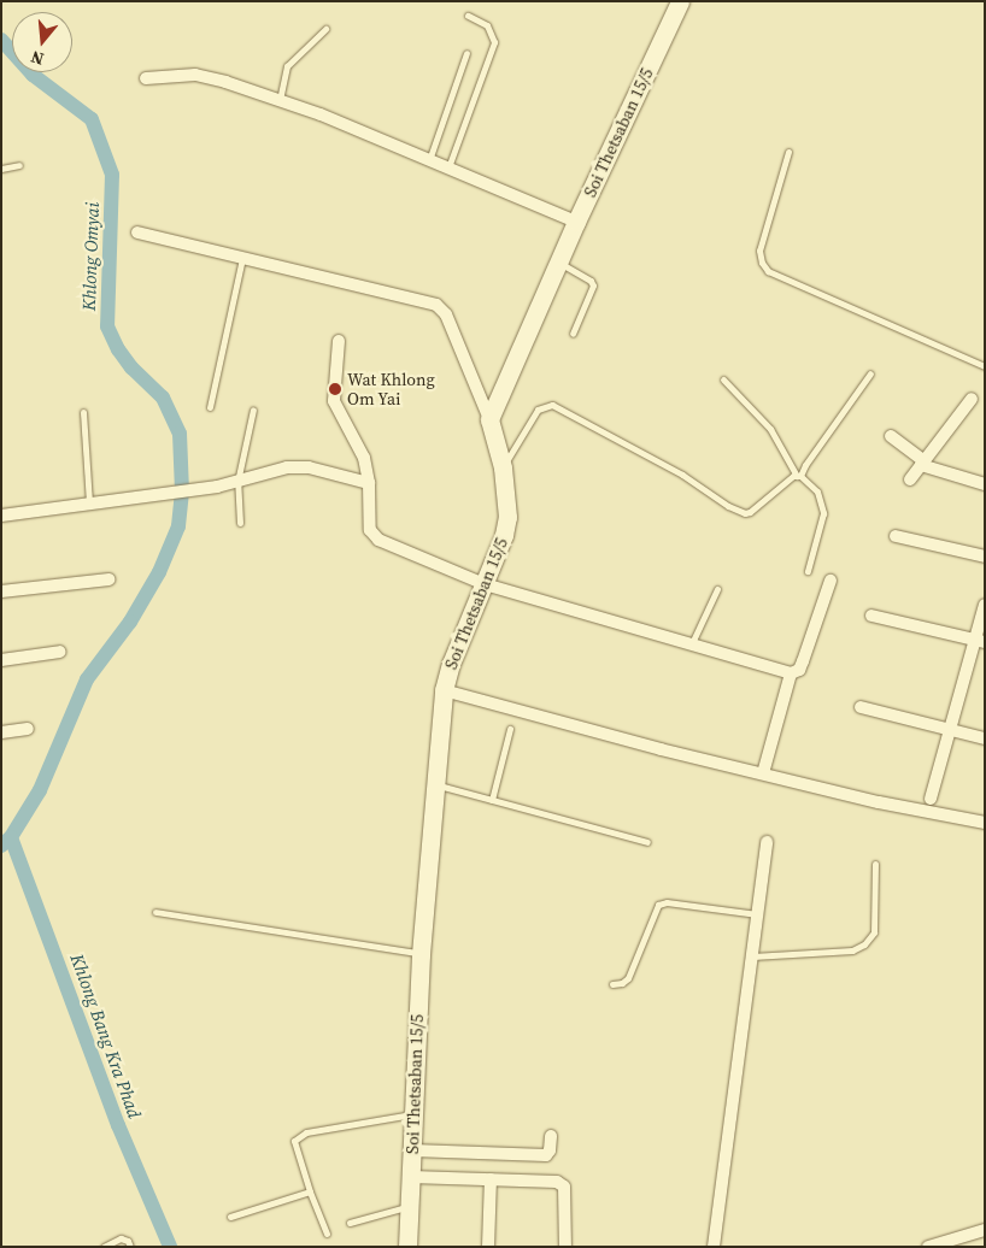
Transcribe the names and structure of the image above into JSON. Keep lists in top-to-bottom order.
{
  "streets": {
    "street": ["Soi Thetsaban 15/5"]
  },
  "water": ["Khlong Omyai", "Khlong Bang Kra Phad"],
  "places": ["Wat Khlong Om Yai"],
  "north": "bottom"
}
